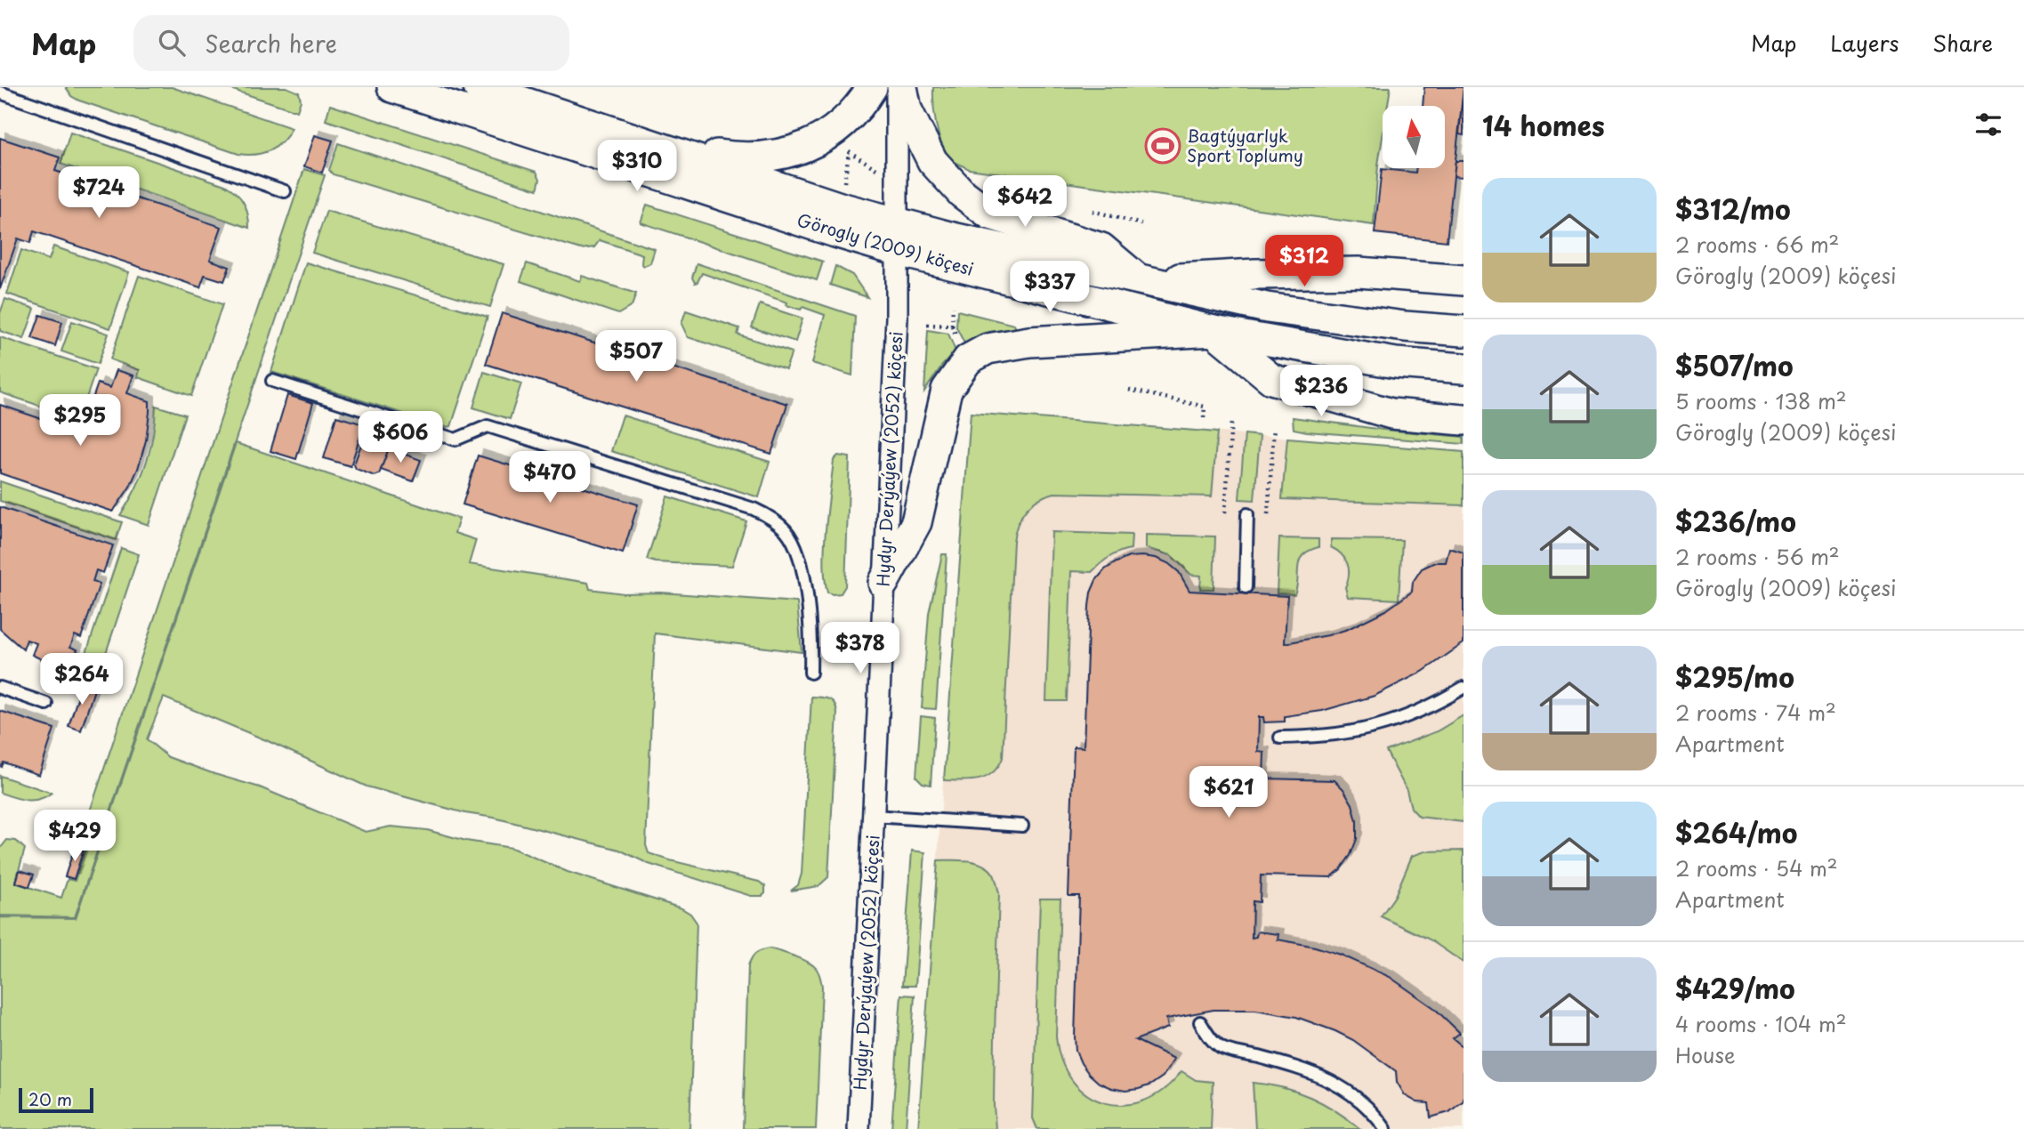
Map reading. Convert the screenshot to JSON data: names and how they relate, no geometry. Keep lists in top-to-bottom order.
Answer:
{
  "streets": {
    "main road": ["Görogly (2009) köçesi"],
    "street": ["Hydyr Derýaýew (2052) köçesi"]
  },
  "crossings": [
    ["Görogly (2009) köçesi", "Hydyr Derýaýew (2052) köçesi"]
  ],
  "places": {
    "sports": ["Bagtýyarlyk Sport Toplumy"]
  },
  "scale_bar": "20 m",
  "north": "top",
  "page": {
    "header": "Map",
    "search": "Search here",
    "nav": ["Map", "Layers", "Share"],
    "heading": "14 homes",
    "price": [
      "$310",
      "$724",
      "$642",
      "$312",
      "$337",
      "$507",
      "$236",
      "$295",
      "$606",
      "$470",
      "$378",
      "$264",
      "$621",
      "$429"
    ],
    "list": [
      {
        "name": "$312/mo",
        "note": "2 rooms · 66 m² · Görogly (2009) köçesi"
      },
      {
        "name": "$507/mo",
        "note": "5 rooms · 138 m² · Görogly (2009) köçesi"
      },
      {
        "name": "$236/mo",
        "note": "2 rooms · 56 m² · Görogly (2009) köçesi"
      },
      {
        "name": "$295/mo",
        "note": "2 rooms · 74 m² · Apartment"
      },
      {
        "name": "$264/mo",
        "note": "2 rooms · 54 m² · Apartment"
      },
      {
        "name": "$429/mo",
        "note": "4 rooms · 104 m² · House"
      }
    ],
    "scale": "20 m"
  }
}
